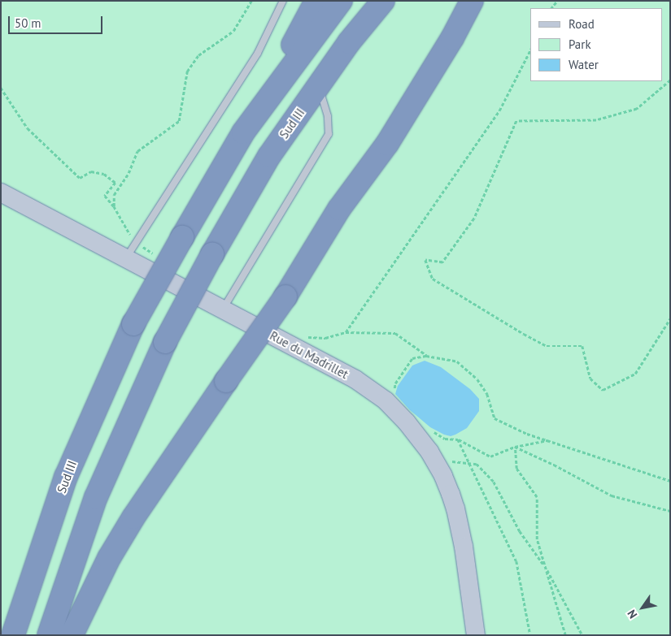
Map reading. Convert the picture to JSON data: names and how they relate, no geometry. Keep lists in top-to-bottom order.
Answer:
{
  "streets": {
    "highway": ["Sud III"],
    "street": ["Rue du Madrillet"]
  },
  "legend": ["Road", "Park", "Water"],
  "scale_bar": "50 m",
  "north": "bottom left"
}
